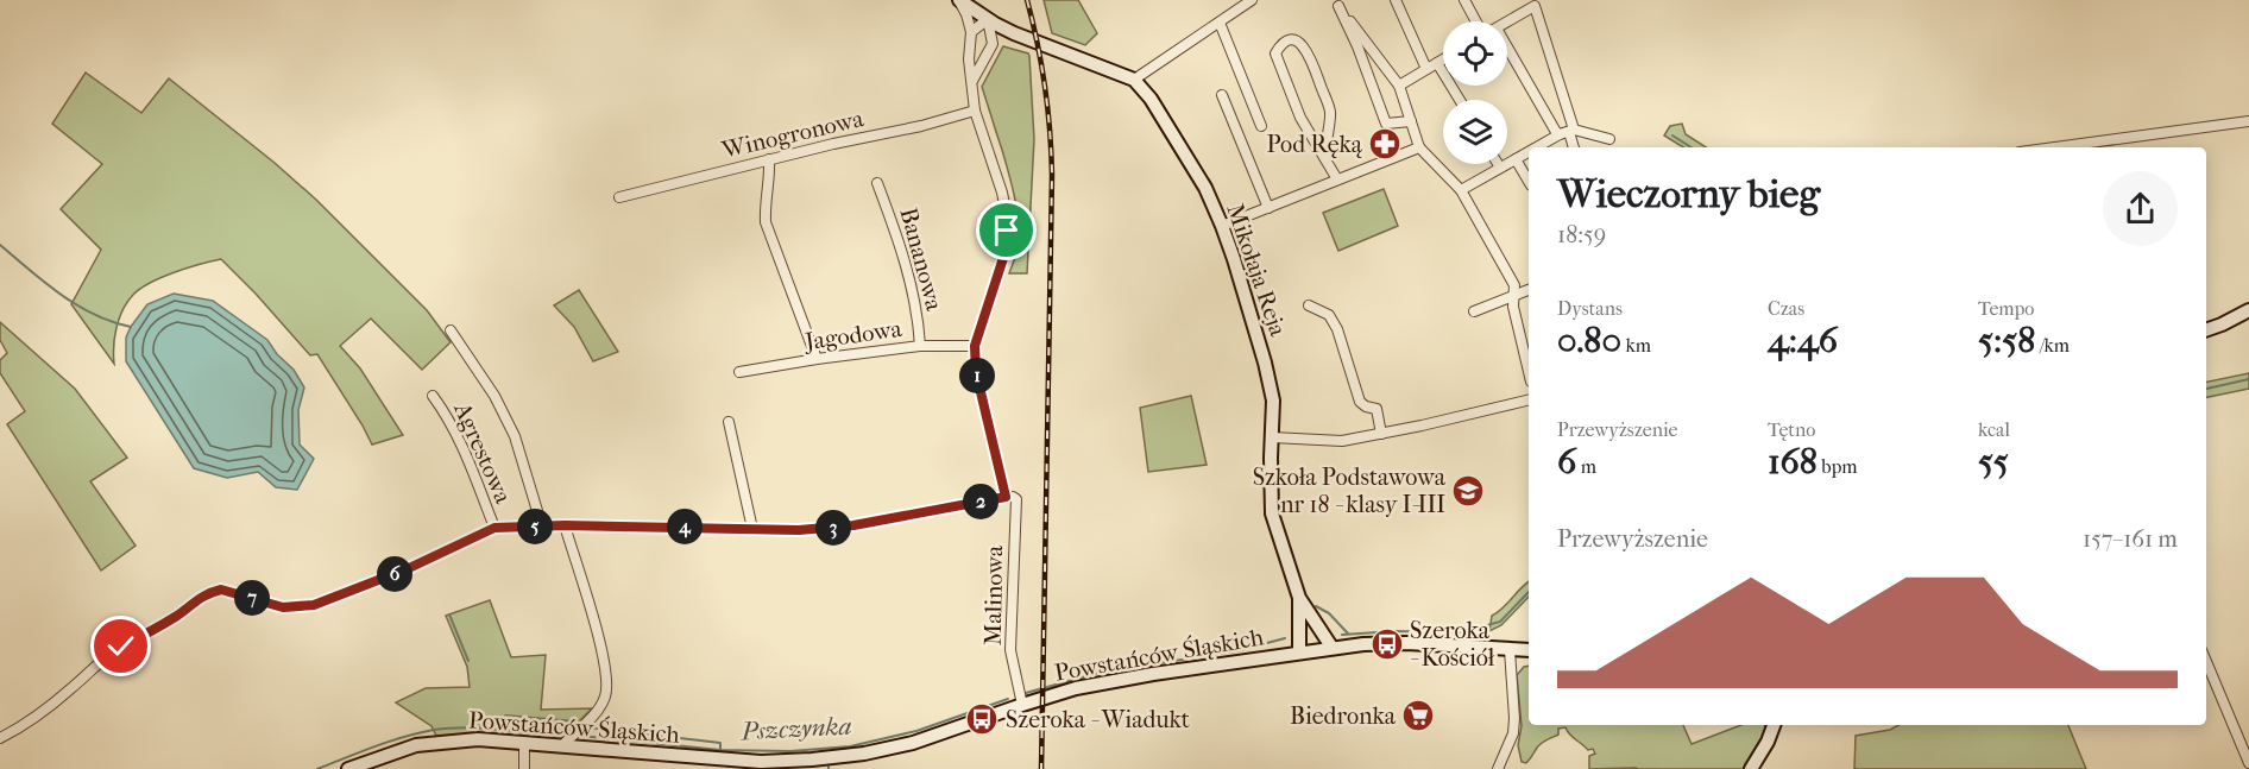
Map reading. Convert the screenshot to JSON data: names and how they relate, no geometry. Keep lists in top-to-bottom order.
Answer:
{
  "streets": {
    "street": [
      "Winogronowa",
      "Bananowa",
      "Mikołaja Reja",
      "Jagodowa",
      "Agrestowa",
      "Malinowa",
      "Powstańców Śląskich"
    ]
  },
  "crossings": [
    ["Winogronowa", "Malinowa"],
    ["Bananowa", "Jagodowa"],
    ["Mikołaja Reja", "Powstańców Śląskich"],
    ["Jagodowa", "Malinowa"],
    ["Malinowa", "Powstańców Śląskich"]
  ],
  "water": ["Pszczynka"],
  "places": {
    "pharmacy": ["Pod Ręką"],
    "school or university": ["Szkoła Podstawowa nr 18 - klasy I-III"],
    "bus stop": ["Szeroka - Kościół", "Szeroka - Wiadukt"],
    "supermarket": ["Biedronka"]
  },
  "page": {
    "heading": ["Wieczorny bieg", "18:59"],
    "stats": [
      ["Dystans", "0.80 km"],
      ["Czas", "4:46"],
      ["Tempo", "5:58 /km"],
      ["Przewyższenie", "6 m"],
      ["Tętno", "168 bpm"],
      ["kcal", "55"]
    ],
    "pins": [
      "1",
      "2",
      "4",
      "5",
      "3",
      "6",
      "7"
    ],
    "chart": ["Przewyższenie", "157–161 m"]
  }
}
